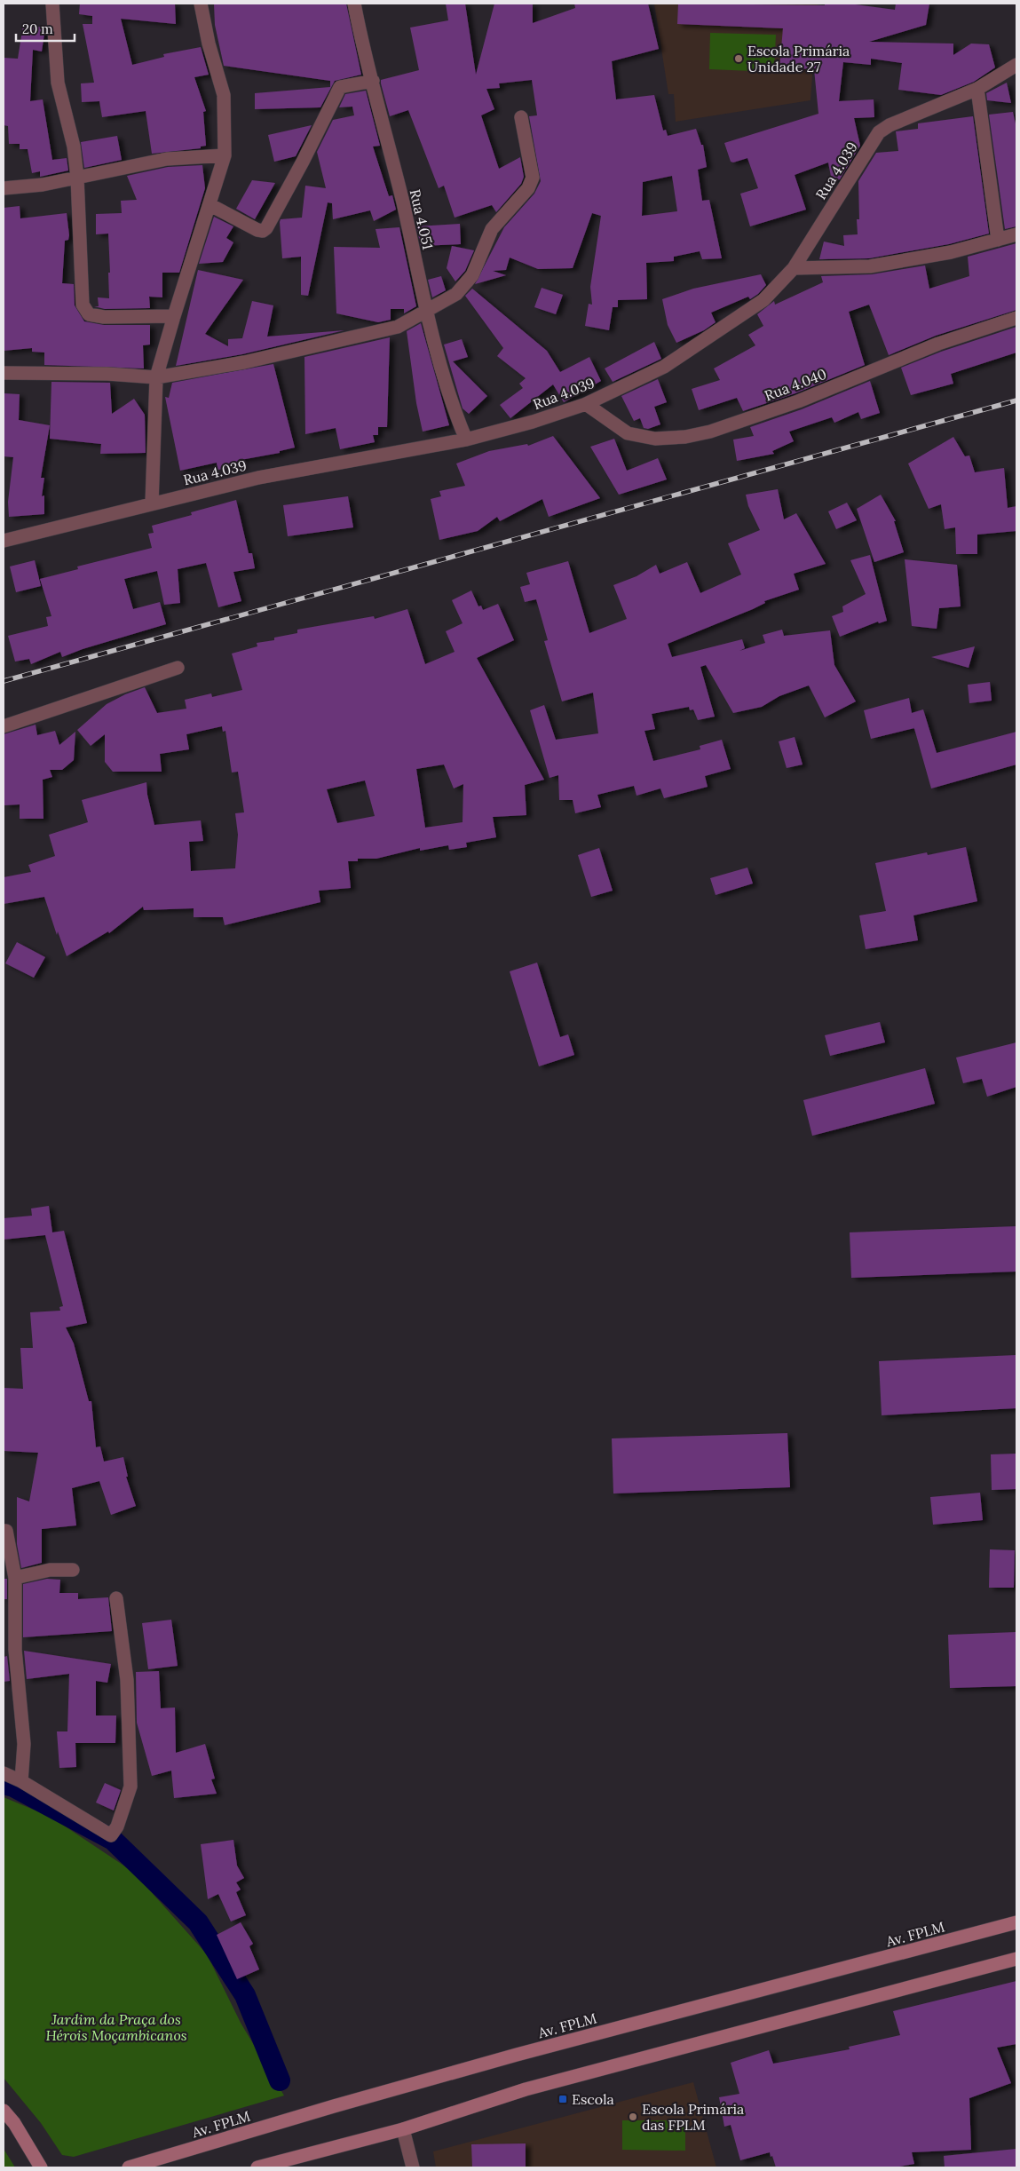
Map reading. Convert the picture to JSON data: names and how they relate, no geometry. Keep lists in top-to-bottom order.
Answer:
{
  "streets": {
    "main road": ["Av. FPLM"],
    "street": ["Rua 4.039", "Rua 4.051", "Rua 4.040"]
  },
  "crossings": [
    ["Rua 4.039", "Rua 4.051"],
    ["Rua 4.039", "Rua 4.040"]
  ],
  "parks": ["Jardim da Praça dos Hérois Moçambicanos"],
  "places": {
    "other": ["Escola Primária Unidade 27", "Escola Primária das FPLM"],
    "transit": ["Escola"]
  },
  "scale_bar": "20 m"
}
